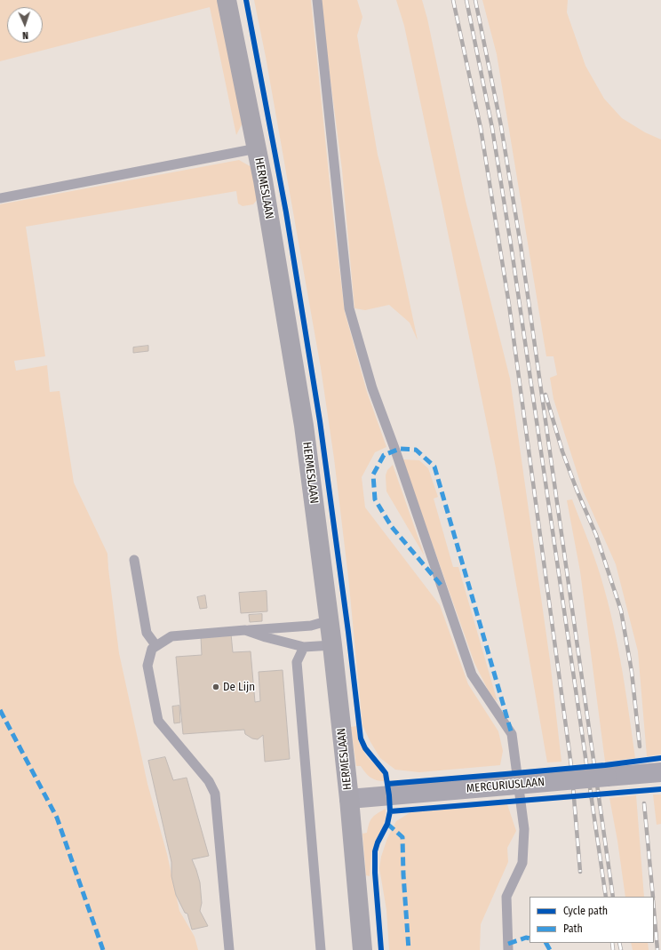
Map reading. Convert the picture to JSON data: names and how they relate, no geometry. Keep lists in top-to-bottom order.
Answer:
{
  "streets": {
    "street": ["HERMESLAAN", "MERCURIUSLAAN"]
  },
  "crossings": [
    ["HERMESLAAN", "MERCURIUSLAAN"]
  ],
  "places": ["De Lijn"],
  "legend": ["Cycle path", "Path"],
  "north": "bottom"
}
